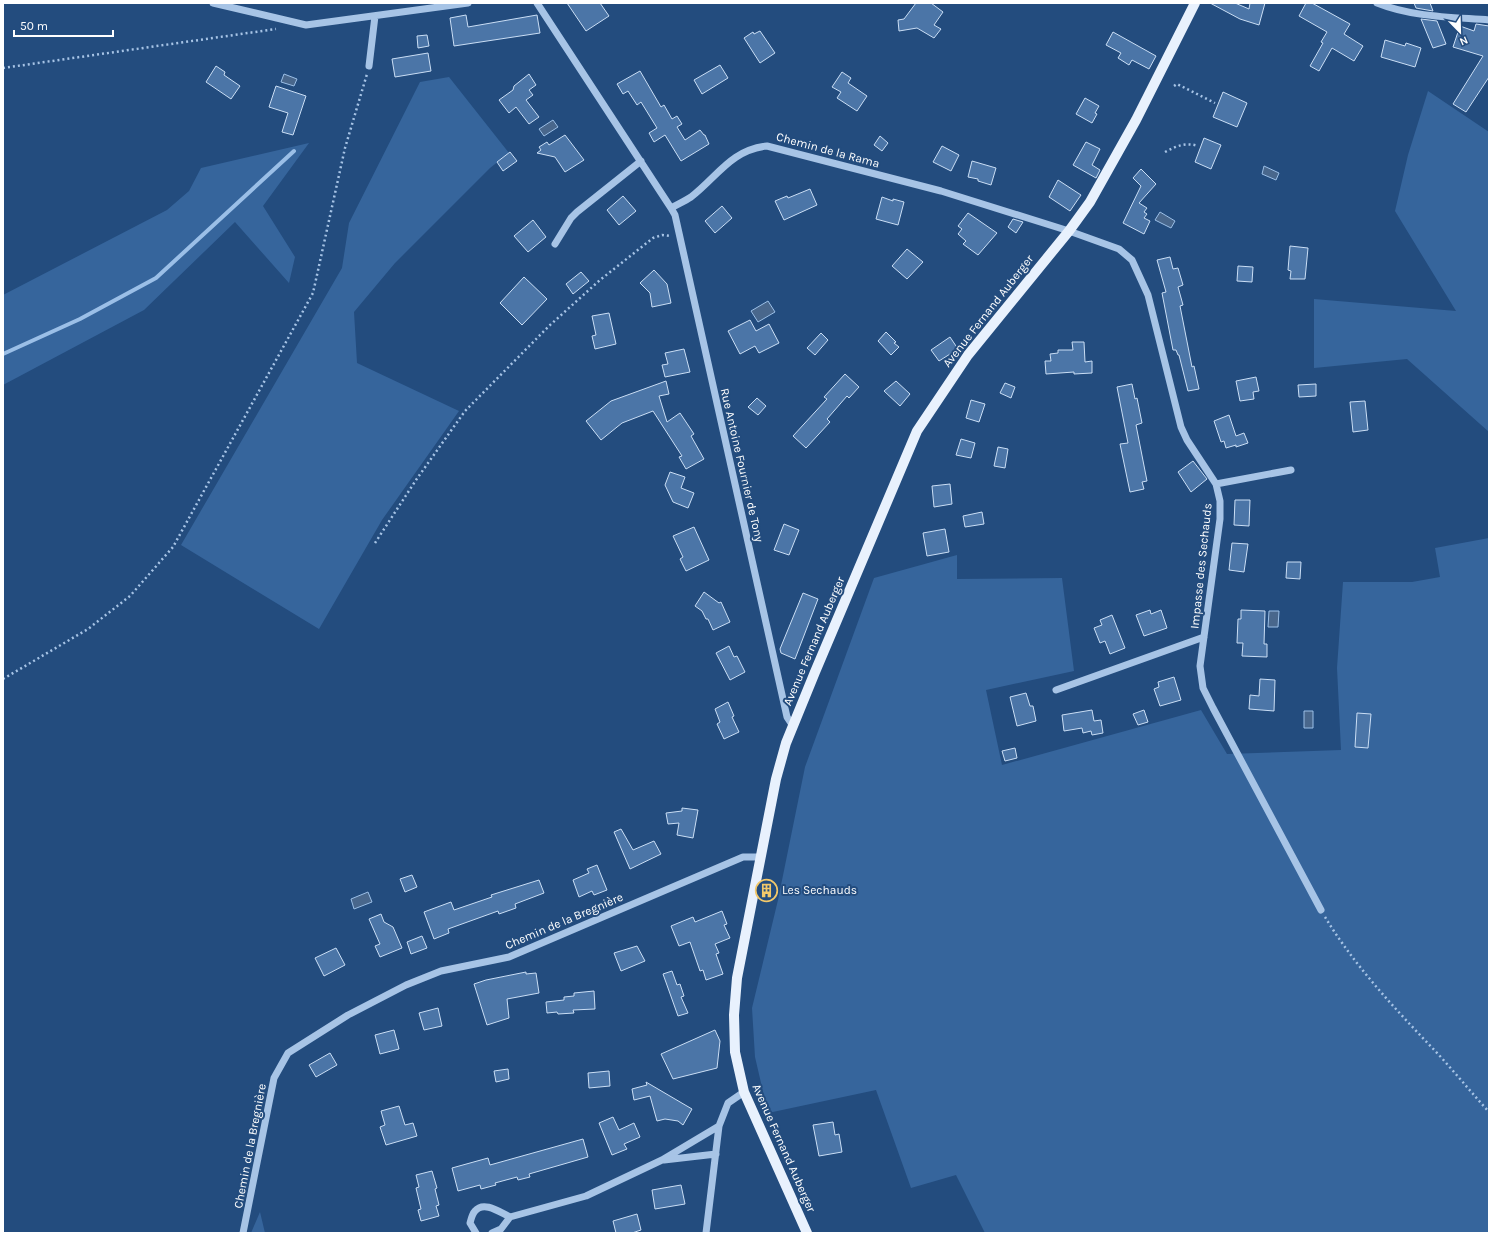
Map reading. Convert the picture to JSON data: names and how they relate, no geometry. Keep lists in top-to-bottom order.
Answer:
{
  "streets": {
    "main road": ["Avenue Fernand Auberger"],
    "street": [
      "Chemin de la Rama",
      "Rue Antoine Fournier de Tony",
      "Impasse des Sechauds",
      "Chemin de la Bregnière"
    ]
  },
  "crossings": [
    ["Chemin de la Rama", "Avenue Fernand Auberger"],
    ["Chemin de la Rama", "Rue Antoine Fournier de Tony"],
    ["Chemin de la Rama", "Impasse des Sechauds"],
    ["Avenue Fernand Auberger", "Rue Antoine Fournier de Tony"],
    ["Avenue Fernand Auberger", "Impasse des Sechauds"],
    ["Avenue Fernand Auberger", "Chemin de la Bregnière"]
  ],
  "places": {
    "building": ["Les Sechauds"]
  },
  "scale_bar": "50 m",
  "north": "bottom right"
}
